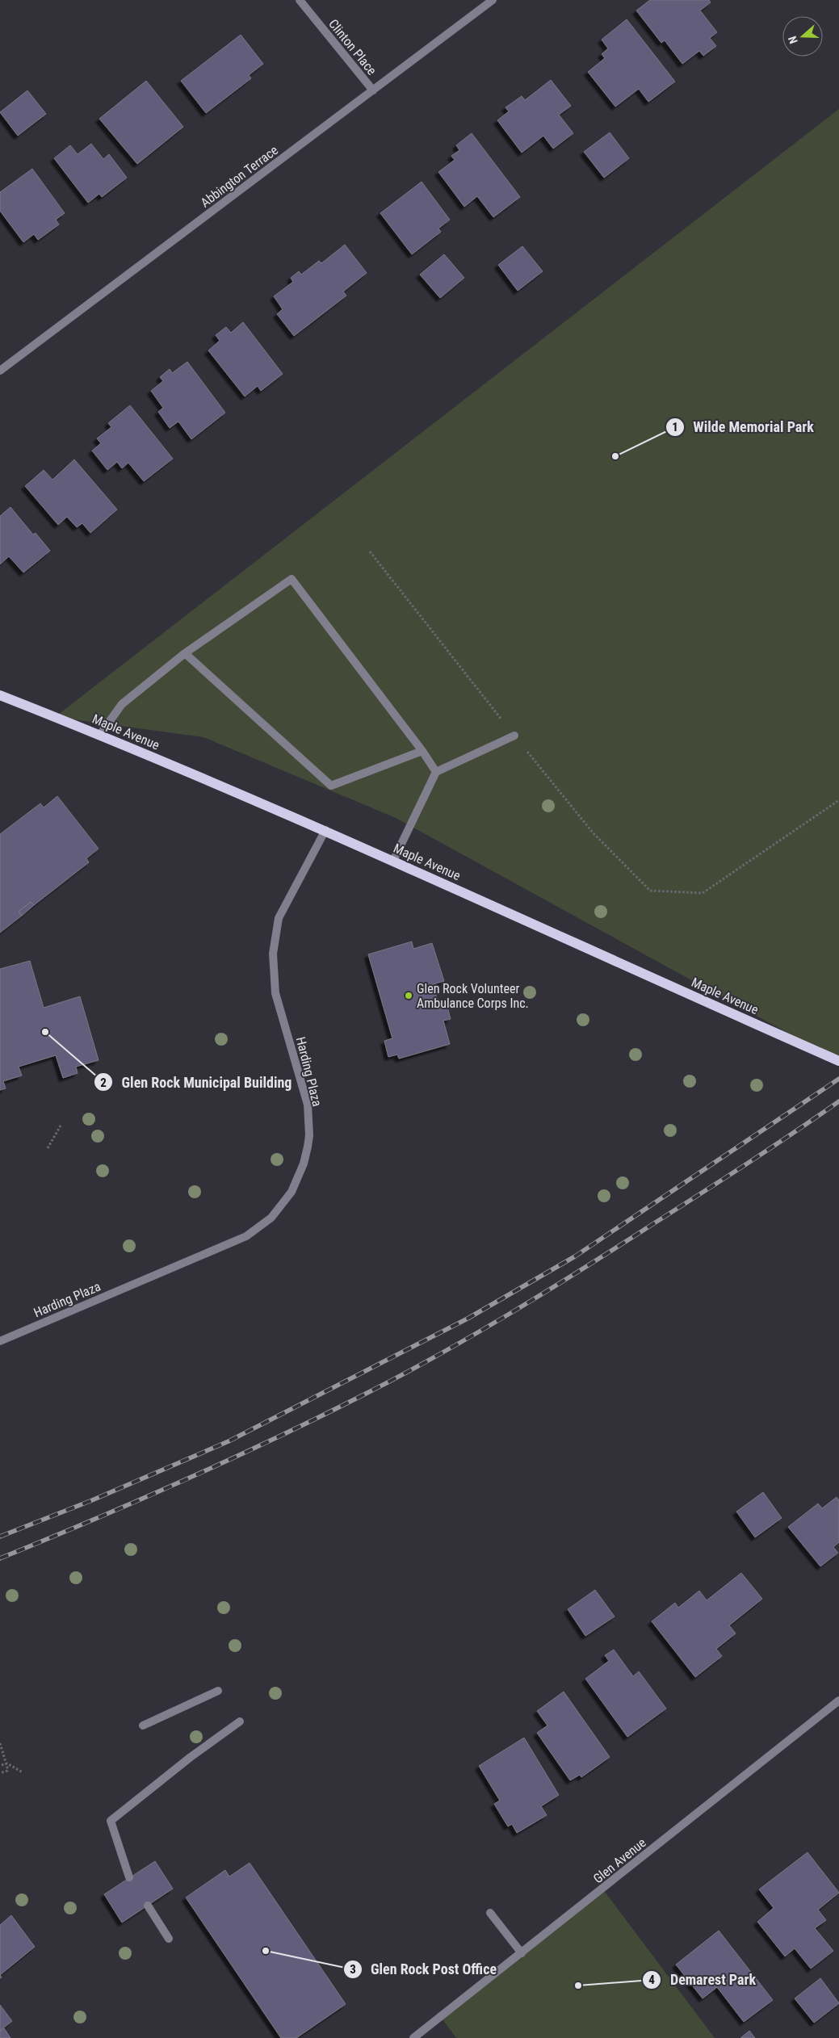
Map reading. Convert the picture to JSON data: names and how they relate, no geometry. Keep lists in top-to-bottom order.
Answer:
{
  "streets": {
    "main road": ["Maple Avenue"],
    "street": [
      "Clinton Place",
      "Abbington Terrace",
      "Harding Plaza",
      "Glen Avenue"
    ]
  },
  "crossings": [
    ["Clinton Place", "Abbington Terrace"],
    ["Maple Avenue", "Harding Plaza"]
  ],
  "places": [
    "Wilde Memorial Park",
    "Glen Rock Volunteer Ambulance Corps Inc.",
    "Glen Rock Municipal Building",
    "Glen Rock Post Office",
    "Demarest Park"
  ],
  "north": "left"
}
